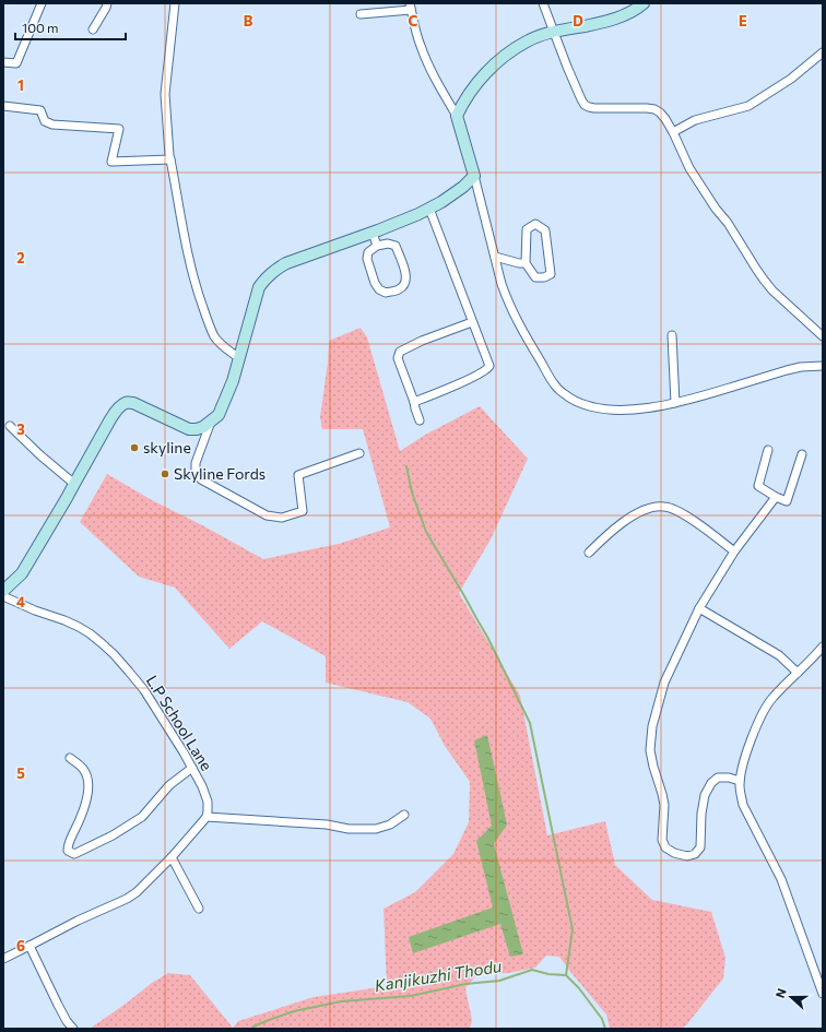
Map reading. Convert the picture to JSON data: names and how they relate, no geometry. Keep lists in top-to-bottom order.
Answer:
{
  "streets": {
    "street": ["L.P School Lane"]
  },
  "water": ["Kanjikuzhi Thodu"],
  "places": ["skyline", "Skyline Fords"],
  "scale_bar": "100 m",
  "north": "left",
  "grid": {
    "columns": [
      "B",
      "C",
      "D",
      "E"
    ],
    "rows": [
      "1",
      "2",
      "3",
      "4",
      "5",
      "6"
    ]
  }
}
